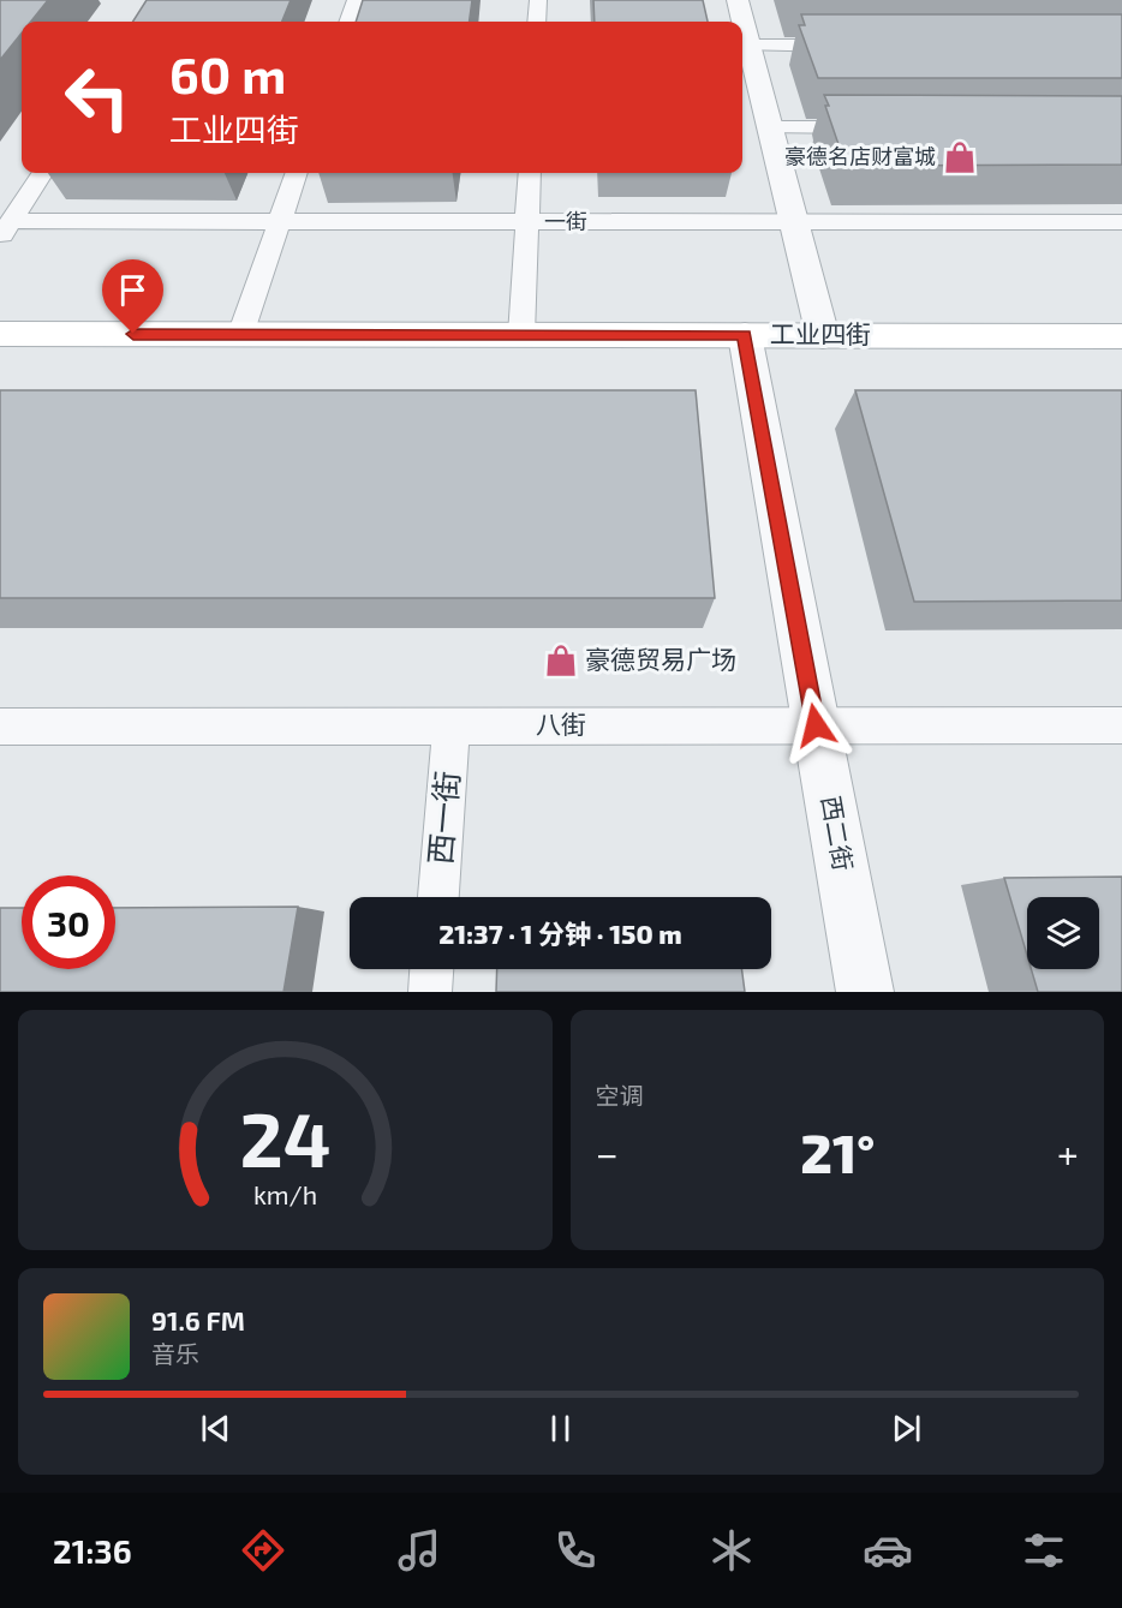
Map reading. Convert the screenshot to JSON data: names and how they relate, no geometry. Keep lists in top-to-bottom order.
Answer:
{
  "streets": {
    "street": ["工业四街", "西二街"],
    "lane": ["一街", "八街", "西一街"]
  },
  "crossings": [
    ["工业四街", "西二街"],
    ["八街", "西一街"],
    ["八街", "西二街"]
  ],
  "places": {
    "shop": ["豪德名店财富城", "豪德贸易广场"]
  },
  "page": {
    "turn": ["60 m", "工业四街"],
    "limit": "30",
    "trip": "21:37 · 1 分钟 · 150 m",
    "tile": "空调",
    "heat": ["−", "21°", "+"],
    "song": ["91.6 FM", "音乐"],
    "tabs": "21:36",
    "gauge": ["24", "km/h"]
  }
}
